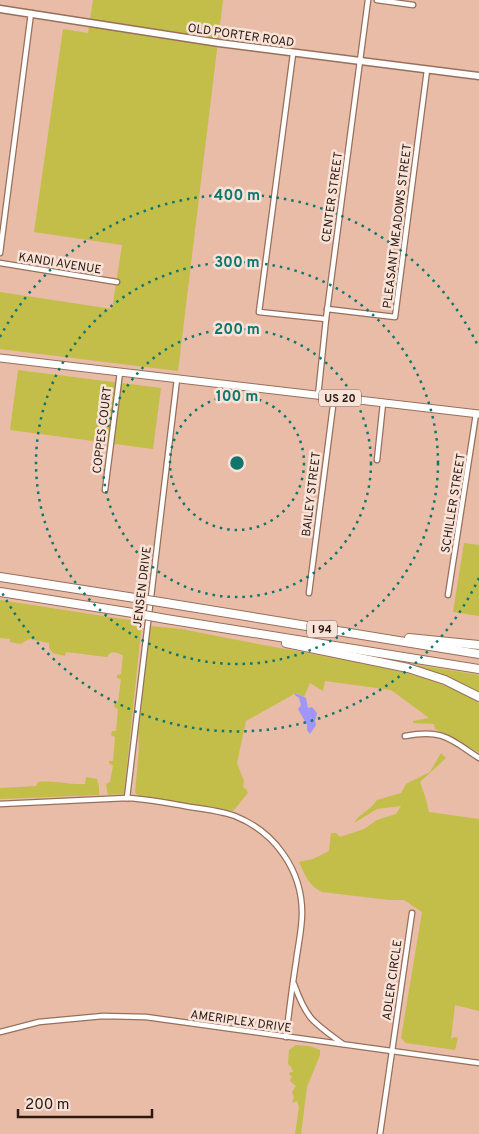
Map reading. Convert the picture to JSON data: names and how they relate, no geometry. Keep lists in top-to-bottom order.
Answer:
{
  "streets": {
    "highway": ["I 94"],
    "main road": ["US 20"],
    "street": [
      "OLD PORTER ROAD",
      "CENTER STREET",
      "PLEASANT MEADOWS STREET",
      "KANDI AVENUE",
      "COPPES COURT",
      "BAILEY STREET",
      "SCHILLER STREET",
      "JENSEN DRIVE",
      "ADLER CIRCLE",
      "AMERIPLEX DRIVE"
    ]
  },
  "crossings": [
    ["OLD PORTER ROAD", "CENTER STREET"],
    ["OLD PORTER ROAD", "PLEASANT MEADOWS STREET"],
    ["CENTER STREET", "PLEASANT MEADOWS STREET"],
    ["CENTER STREET", "US 20"],
    ["US 20", "COPPES COURT"],
    ["US 20", "BAILEY STREET"],
    ["US 20", "SCHILLER STREET"],
    ["US 20", "JENSEN DRIVE"],
    ["ADLER CIRCLE", "AMERIPLEX DRIVE"]
  ],
  "scale_bar": "200 m",
  "rings": [
    "400 m",
    "300 m",
    "200 m",
    "100 m"
  ]
}
